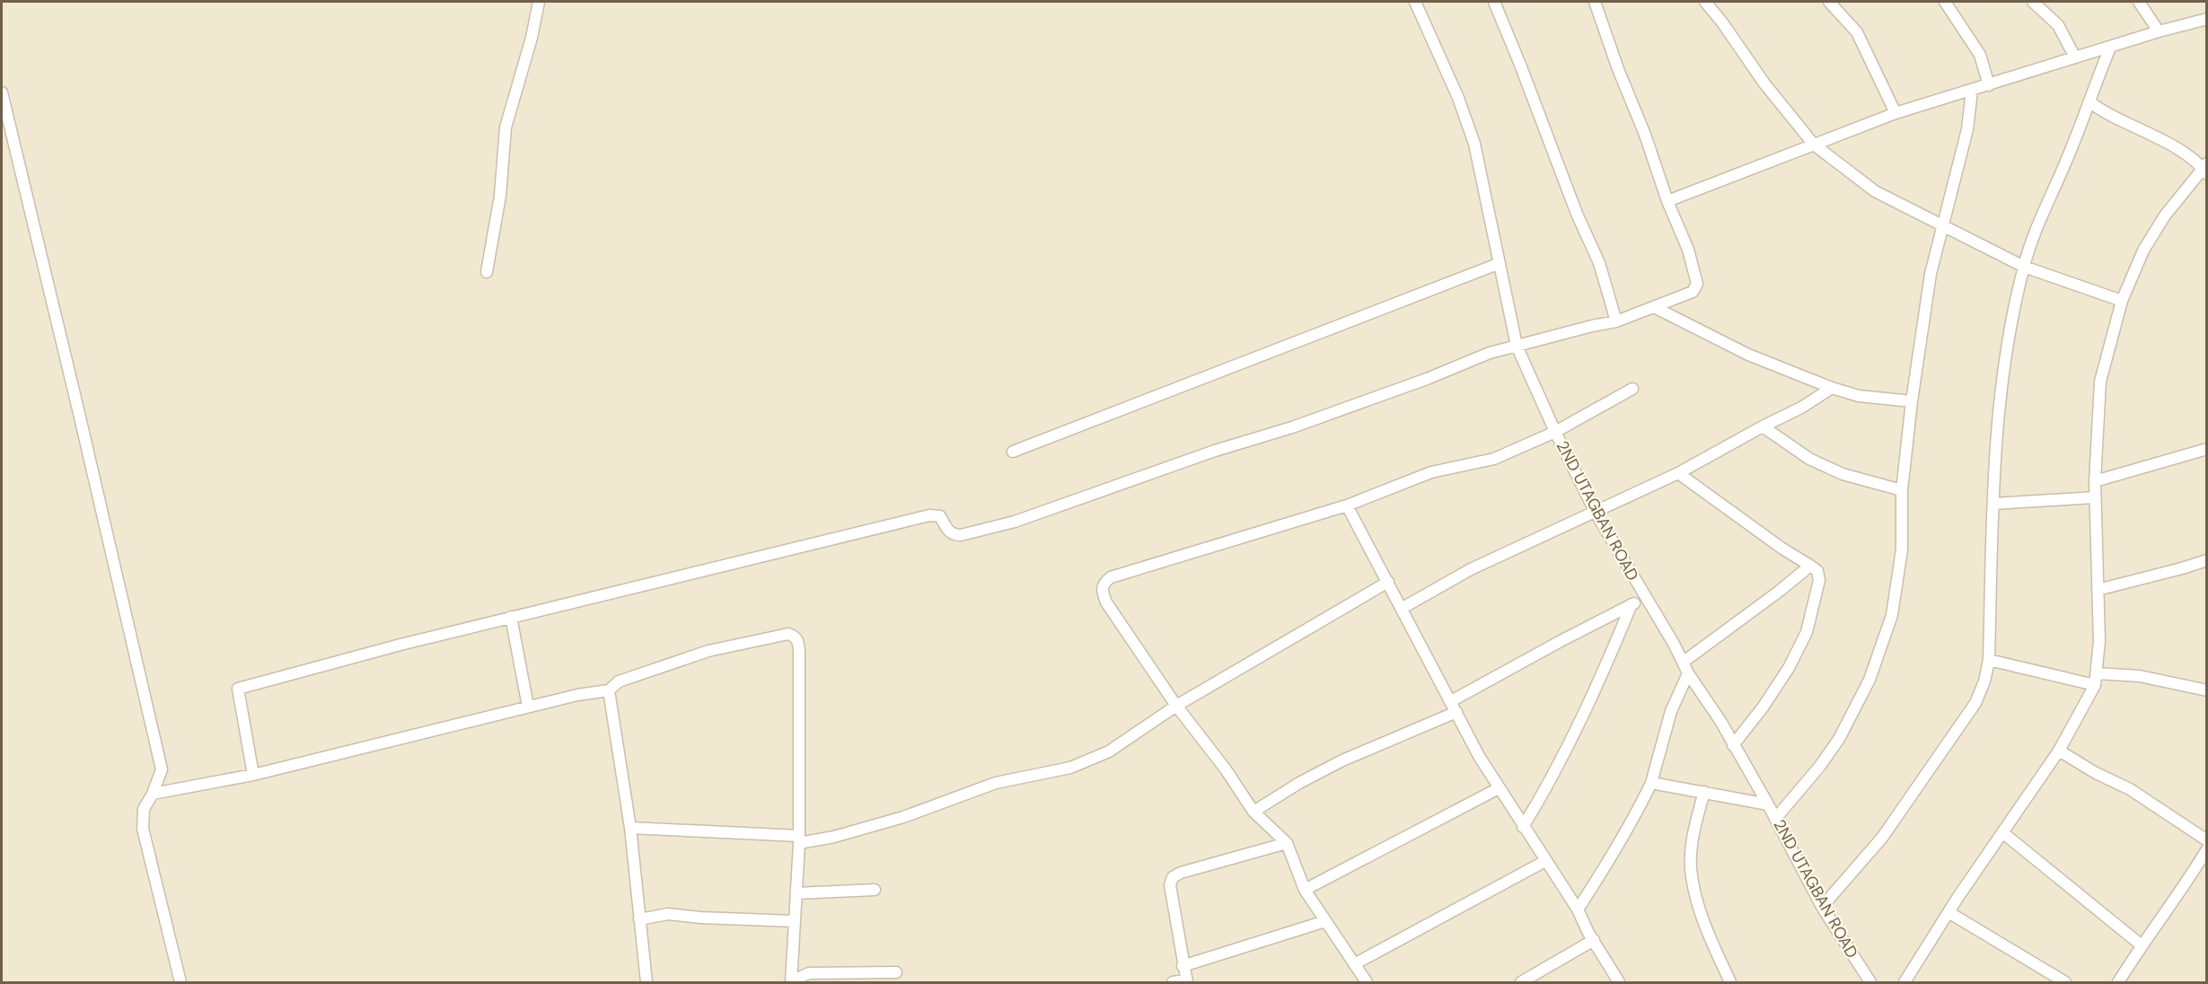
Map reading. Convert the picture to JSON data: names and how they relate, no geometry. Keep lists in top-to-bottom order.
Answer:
{
  "streets": {
    "street": ["2ND UTAGBAN ROAD"]
  }
}
